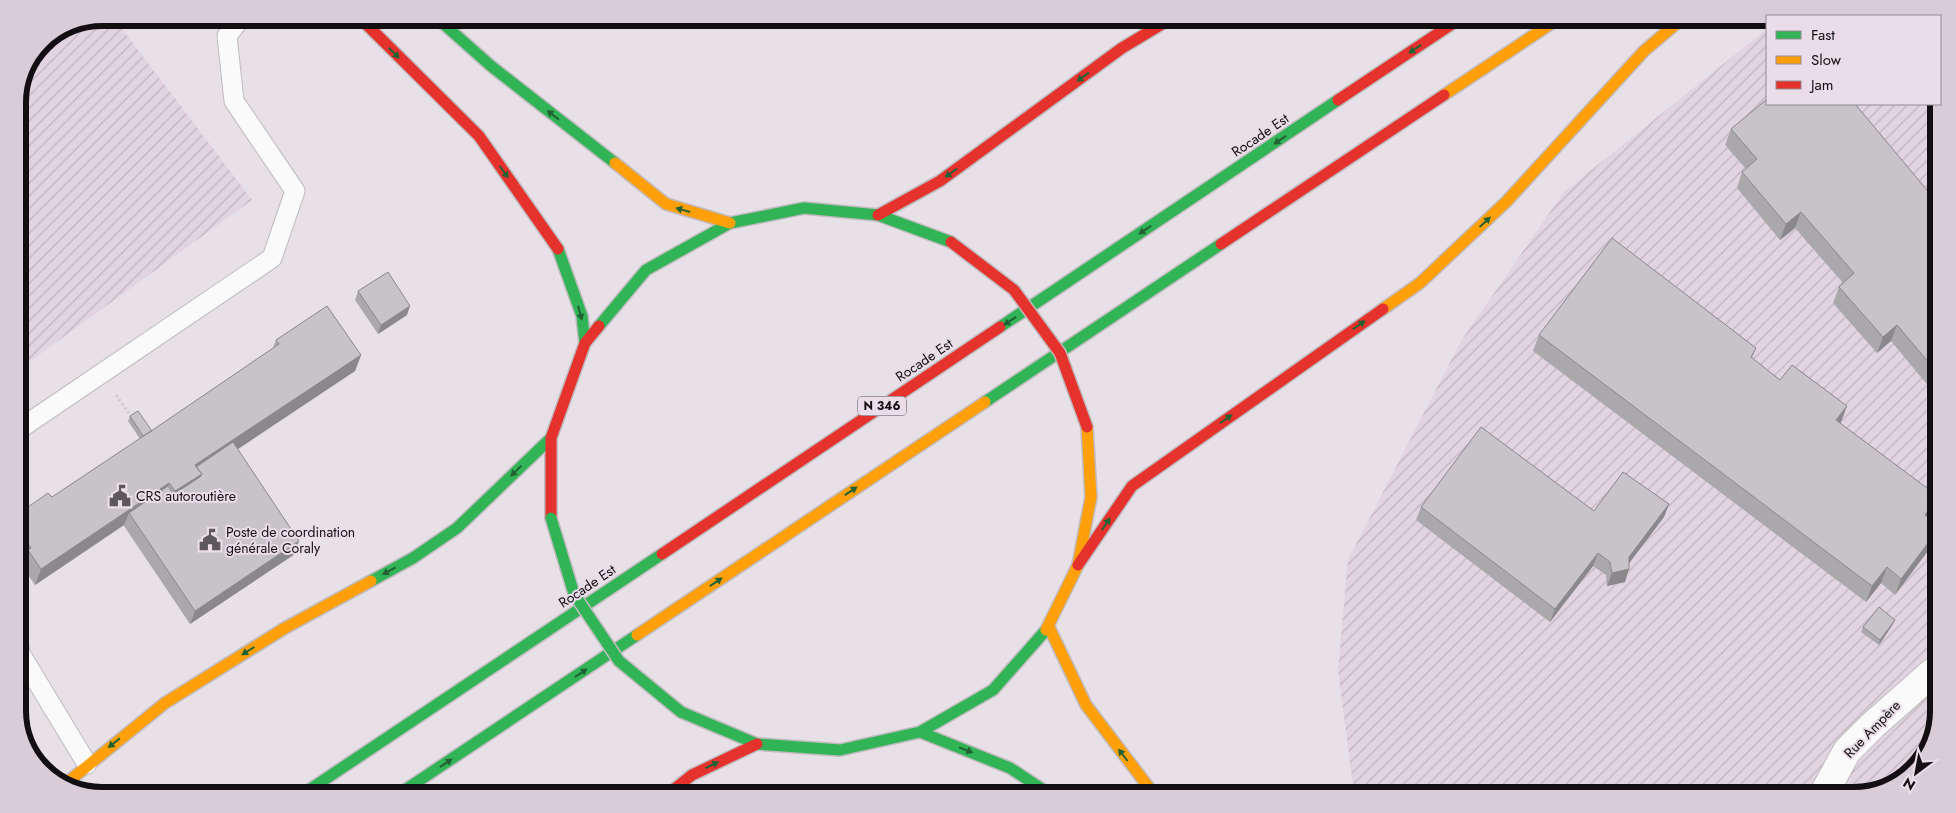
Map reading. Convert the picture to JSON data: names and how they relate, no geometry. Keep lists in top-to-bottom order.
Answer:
{
  "streets": {
    "main road": ["Rocade Est", "N 346"],
    "street": ["Rue Ampère"]
  },
  "places": {
    "public building": ["CRS autoroutière", "Poste de coordination générale Coraly"]
  },
  "legend": ["Fast", "Slow", "Jam"],
  "north": "bottom left"
}
